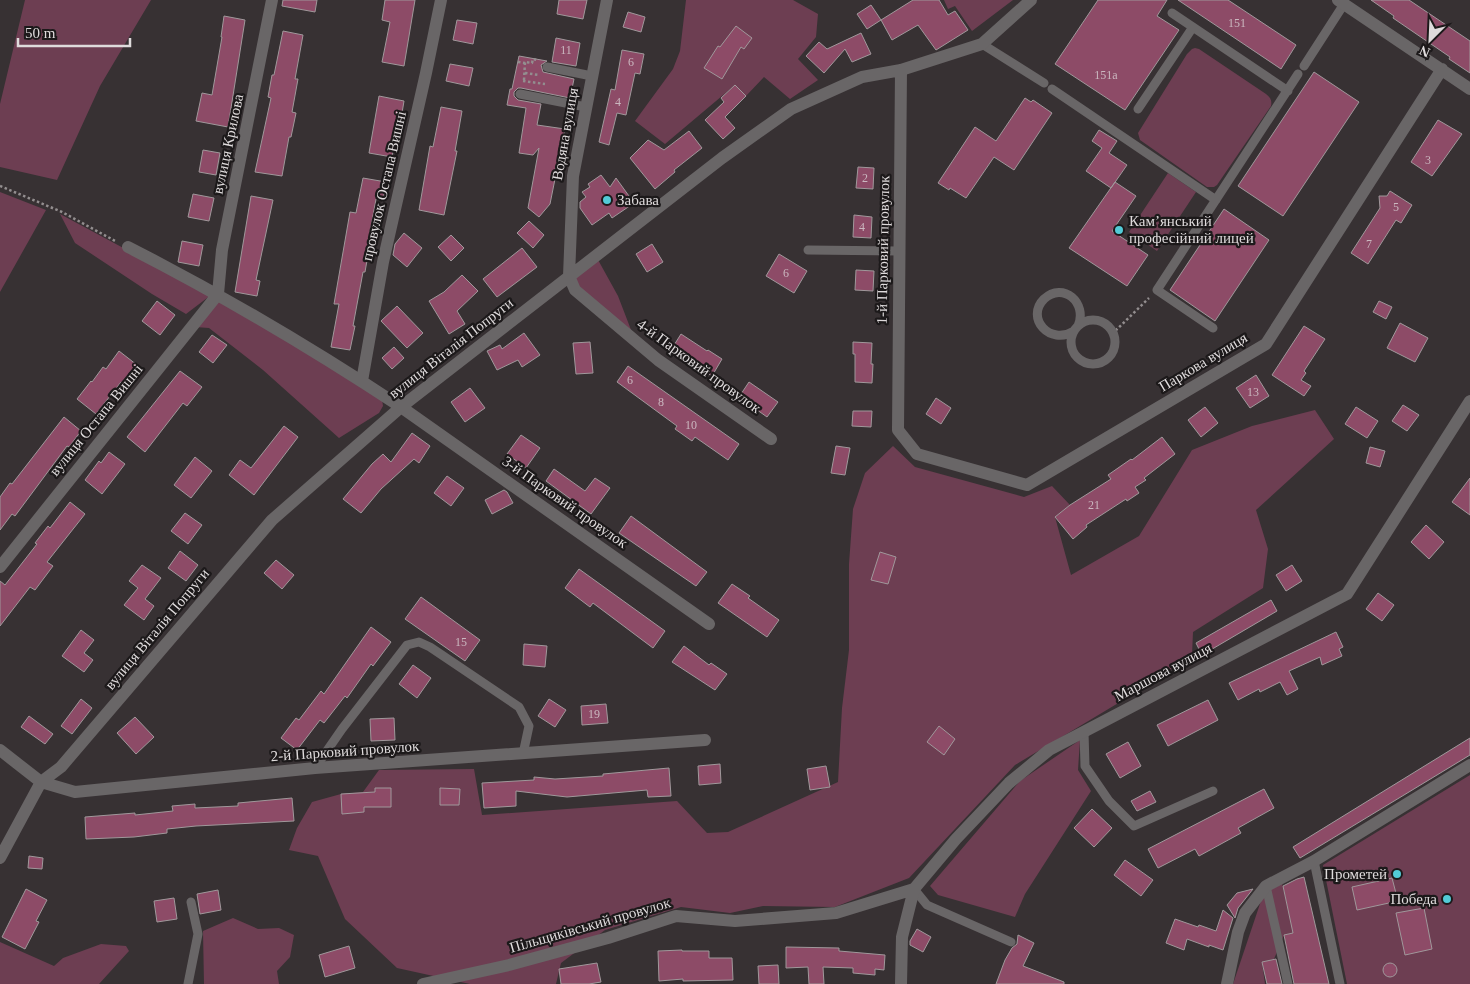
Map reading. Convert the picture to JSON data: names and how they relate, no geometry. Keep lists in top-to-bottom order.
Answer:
{
  "streets": {
    "street": [
      "Водяна вулиця",
      "вулиця Крилова",
      "провулок Остапа Вишні",
      "1-й Парковий провулок",
      "вулиця Віталія Попруги",
      "Паркова вулиця",
      "4-й Парковий провулок",
      "вулиця Остапа Вишні",
      "3-й Парковий провулок",
      "Маршова вулиця",
      "2-й Парковий провулок",
      "Пільщиківський провулок"
    ]
  },
  "crossings": [
    ["Водяна вулиця", "вулиця Віталія Попруги"],
    ["Водяна вулиця", "4-й Парковий провулок"],
    ["вулиця Крилова", "вулиця Остапа Вишні"],
    ["вулиця Крилова", "3-й Парковий провулок"],
    ["провулок Остапа Вишні", "3-й Парковий провулок"],
    ["1-й Парковий провулок", "вулиця Віталія Попруги"],
    ["1-й Парковий провулок", "Паркова вулиця"],
    ["вулиця Віталія Попруги", "4-й Парковий провулок"],
    ["вулиця Віталія Попруги", "3-й Парковий провулок"],
    ["вулиця Віталія Попруги", "2-й Парковий провулок"],
    ["вулиця Остапа Вишні", "3-й Парковий провулок"],
    ["Маршова вулиця", "Пільщиківський провулок"]
  ],
  "places": [
    "Забава",
    "Кам’янський професійний лицей",
    "Прометей",
    "Победа"
  ],
  "house_numbers": [
    "151",
    "11",
    "6",
    "151а",
    "4",
    "3",
    "2",
    "5",
    "4",
    "7",
    "6",
    "6",
    "13",
    "8",
    "10",
    "21",
    "15",
    "19"
  ],
  "scale_bar": "50 m",
  "north": "bottom left"
}
